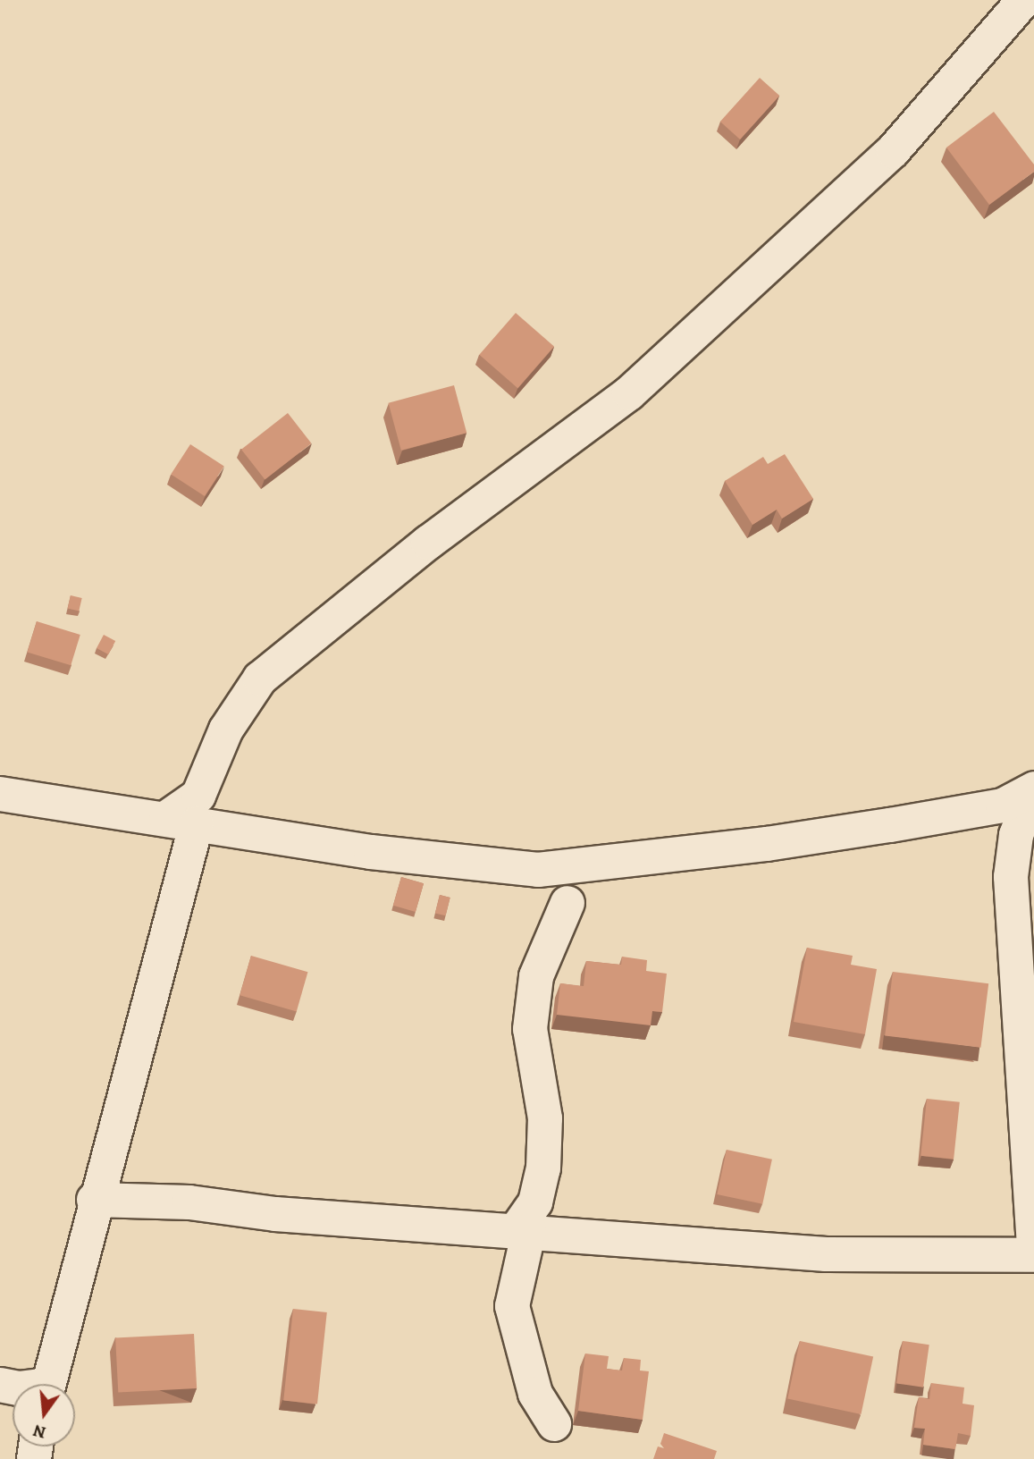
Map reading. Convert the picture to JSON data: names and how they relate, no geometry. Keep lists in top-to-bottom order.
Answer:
{
  "north": "bottom"
}
